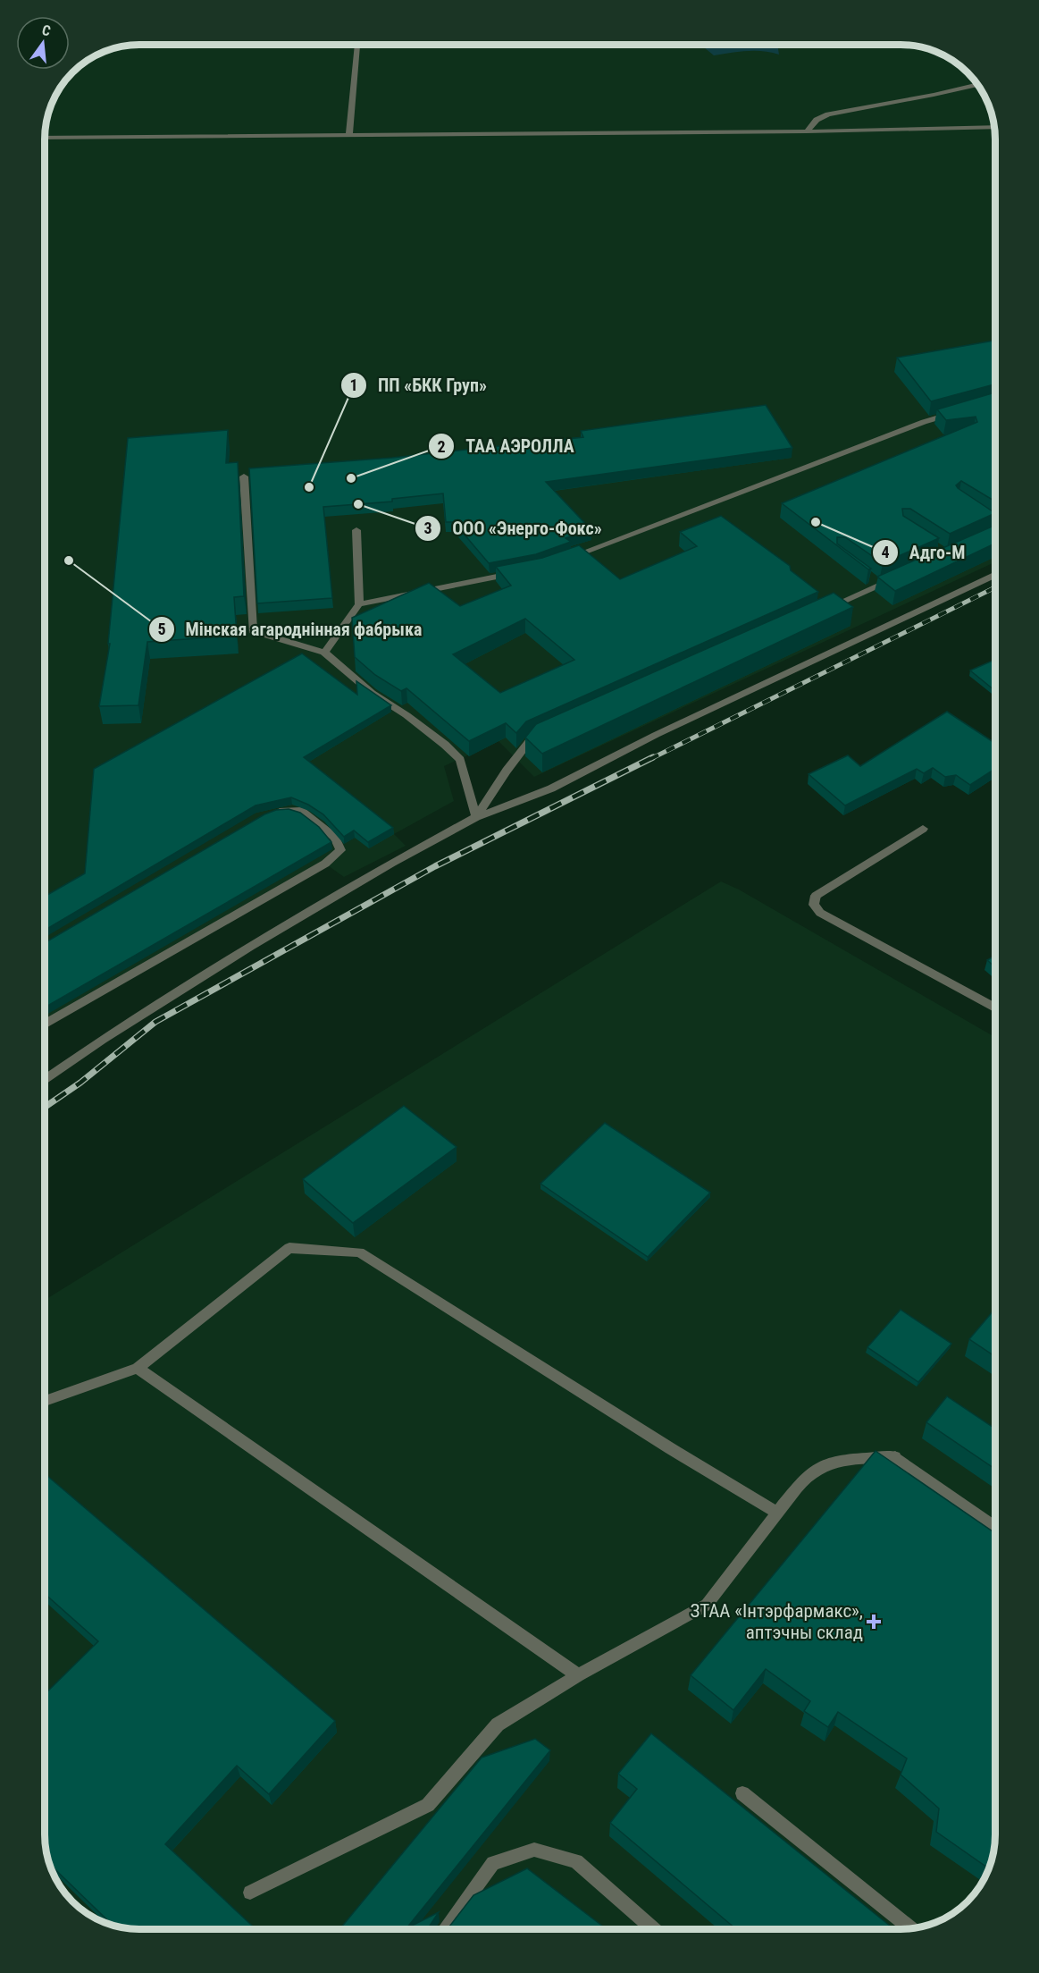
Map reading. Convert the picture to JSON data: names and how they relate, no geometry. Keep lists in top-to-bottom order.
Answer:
{
  "places": {
    "other": [
      "ТАА АЭРОЛЛА",
      "ПП «БКК Груп»",
      "ООО «Энерго-Фокс»",
      "Адго-М",
      "Мінская агароднінная фабрыка"
    ],
    "health": ["ЗТАА «Інтэрфармакс», аптэчны склад"]
  },
  "north": "top"
}
